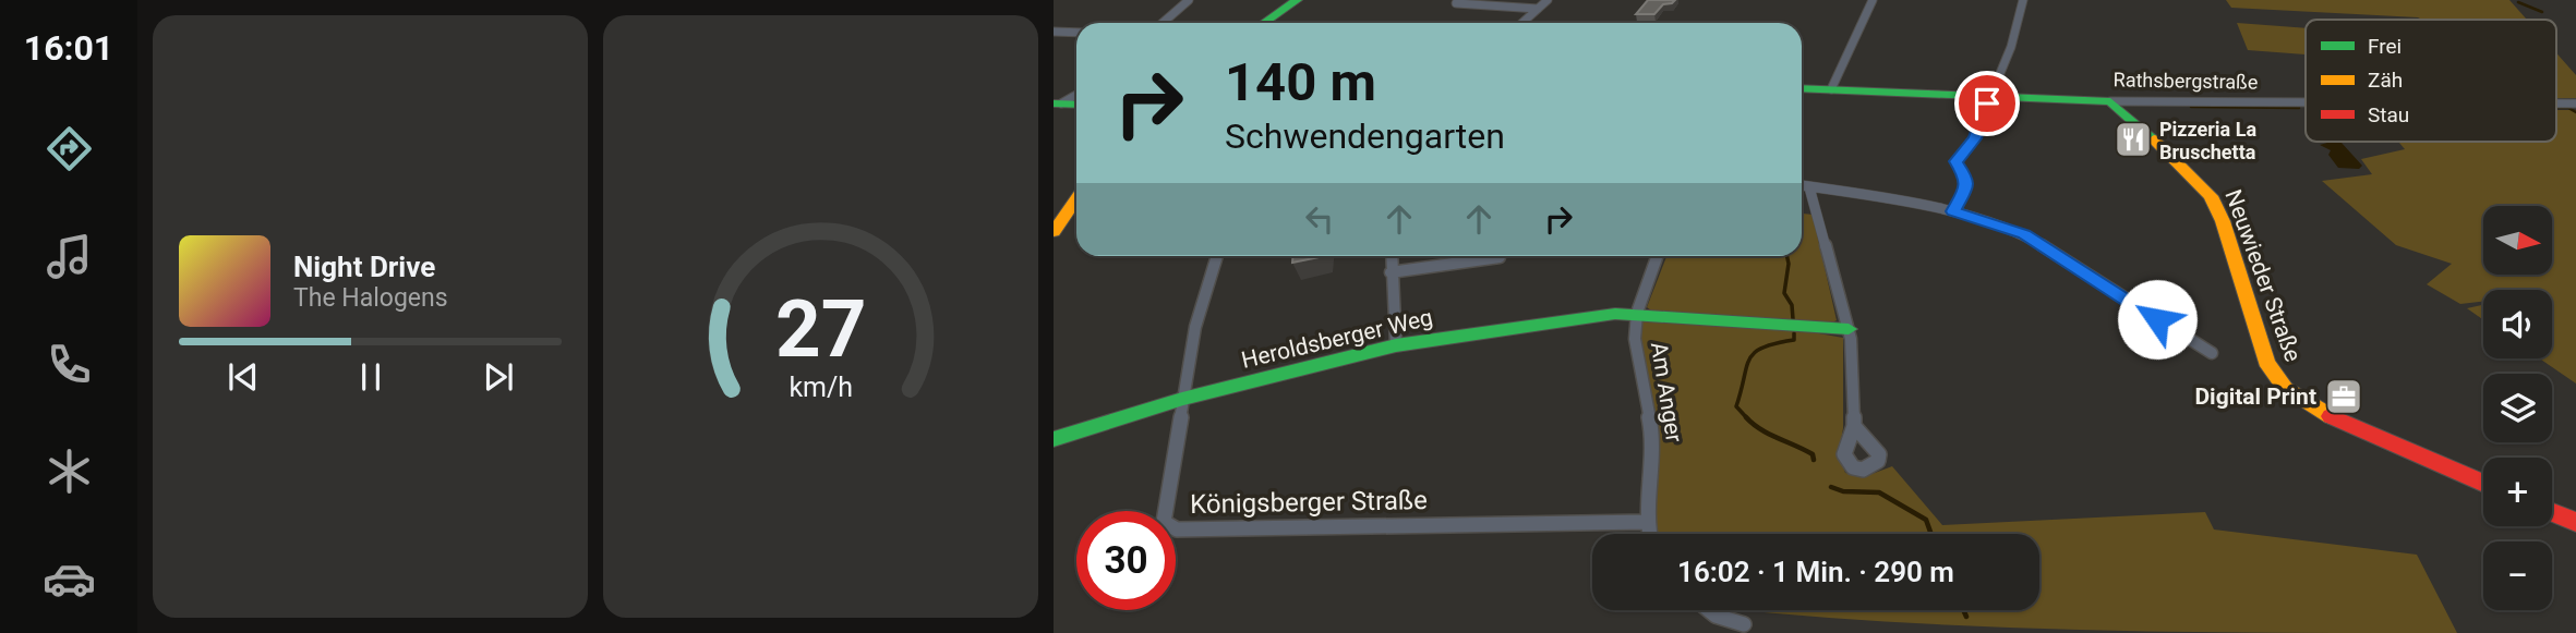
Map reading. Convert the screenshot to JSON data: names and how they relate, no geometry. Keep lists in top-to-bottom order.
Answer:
{
  "streets": {
    "street": [
      "Rathsbergstraße",
      "Neuwieder Straße",
      "Heroldsberger Weg",
      "Am Anger",
      "Königsberger Straße"
    ]
  },
  "crossings": [
    ["Rathsbergstraße", "Neuwieder Straße"],
    ["Heroldsberger Weg", "Am Anger"],
    ["Heroldsberger Weg", "Königsberger Straße"],
    ["Am Anger", "Königsberger Straße"]
  ],
  "places": {
    "restaurant": ["Pizzeria La Bruschetta"],
    "office": ["Digital Print"]
  },
  "legend": ["Frei", "Zäh", "Stau"],
  "north": "right",
  "page": {
    "tabs": "16:01",
    "turn": ["140 m", "Schwendengarten"],
    "map_buttons": ["+", "−"],
    "song": ["Night Drive", "The Halogens"],
    "limit": "30",
    "trip": "16:02 · 1 Min. · 290 m",
    "gauge": ["27", "km/h"]
  }
}
